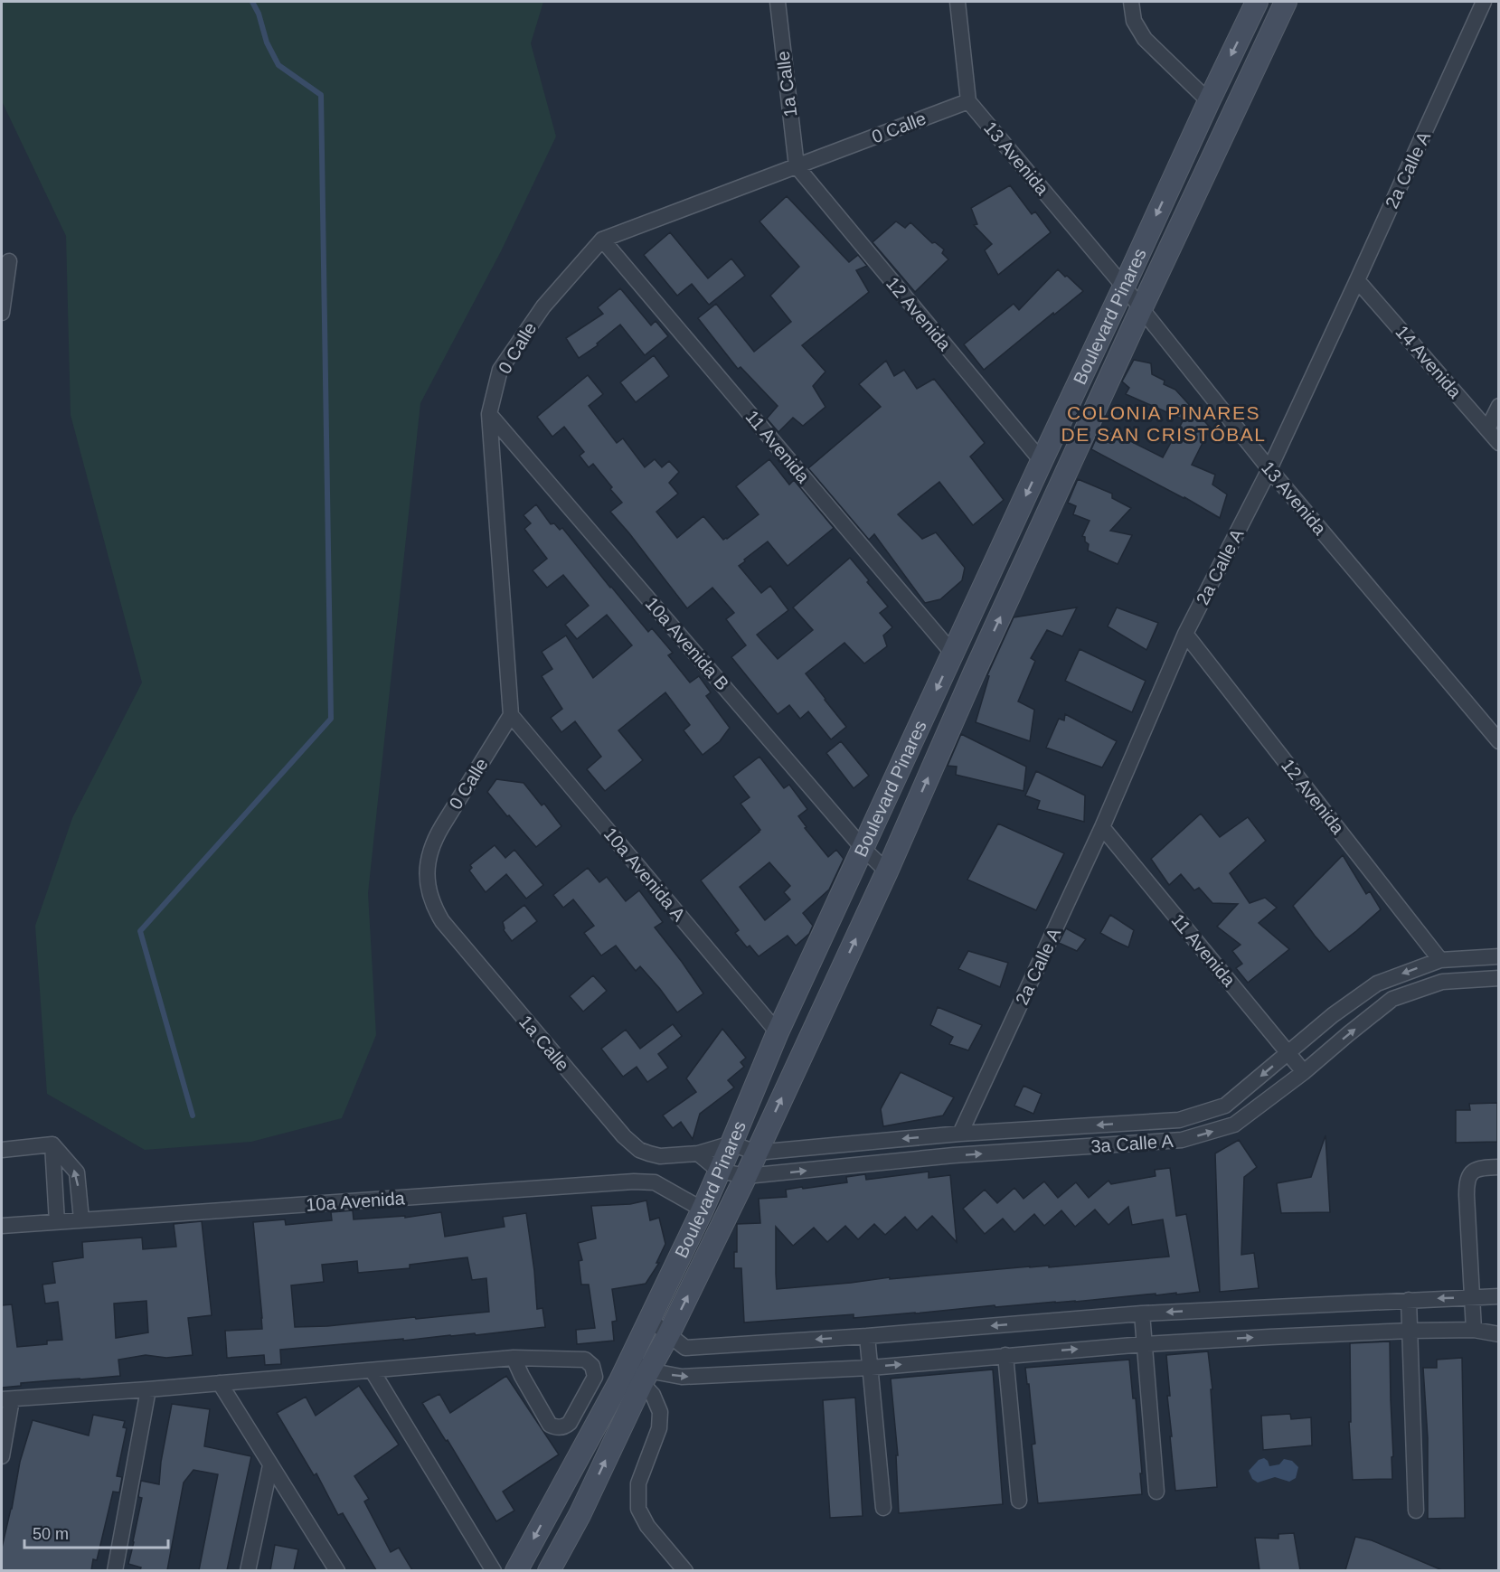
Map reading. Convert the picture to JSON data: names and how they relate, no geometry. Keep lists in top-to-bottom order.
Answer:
{
  "streets": {
    "street": [
      "1a Calle",
      "0 Calle",
      "13 Avenida",
      "2a Calle A",
      "12 Avenida",
      "Boulevard Pinares",
      "14 Avenida",
      "11 Avenida",
      "10a Avenida B",
      "10a Avenida A",
      "3a Calle A",
      "10a Avenida"
    ]
  },
  "crossings": [
    ["1a Calle", "0 Calle"],
    ["1a Calle", "12 Avenida"],
    ["1a Calle", "Boulevard Pinares"],
    ["1a Calle", "3a Calle A"],
    ["0 Calle", "13 Avenida"],
    ["0 Calle", "12 Avenida"],
    ["0 Calle", "11 Avenida"],
    ["0 Calle", "10a Avenida B"],
    ["0 Calle", "10a Avenida A"],
    ["13 Avenida", "2a Calle A"],
    ["13 Avenida", "Boulevard Pinares"],
    ["2a Calle A", "12 Avenida"],
    ["2a Calle A", "14 Avenida"],
    ["2a Calle A", "11 Avenida"],
    ["2a Calle A", "3a Calle A"],
    ["12 Avenida", "Boulevard Pinares"],
    ["12 Avenida", "3a Calle A"],
    ["Boulevard Pinares", "11 Avenida"],
    ["Boulevard Pinares", "10a Avenida B"],
    ["Boulevard Pinares", "10a Avenida A"],
    ["Boulevard Pinares", "3a Calle A"],
    ["Boulevard Pinares", "10a Avenida"],
    ["11 Avenida", "3a Calle A"]
  ],
  "districts": ["COLONIA PINARES DE SAN CRISTÓBAL"],
  "scale_bar": "50 m"
}
